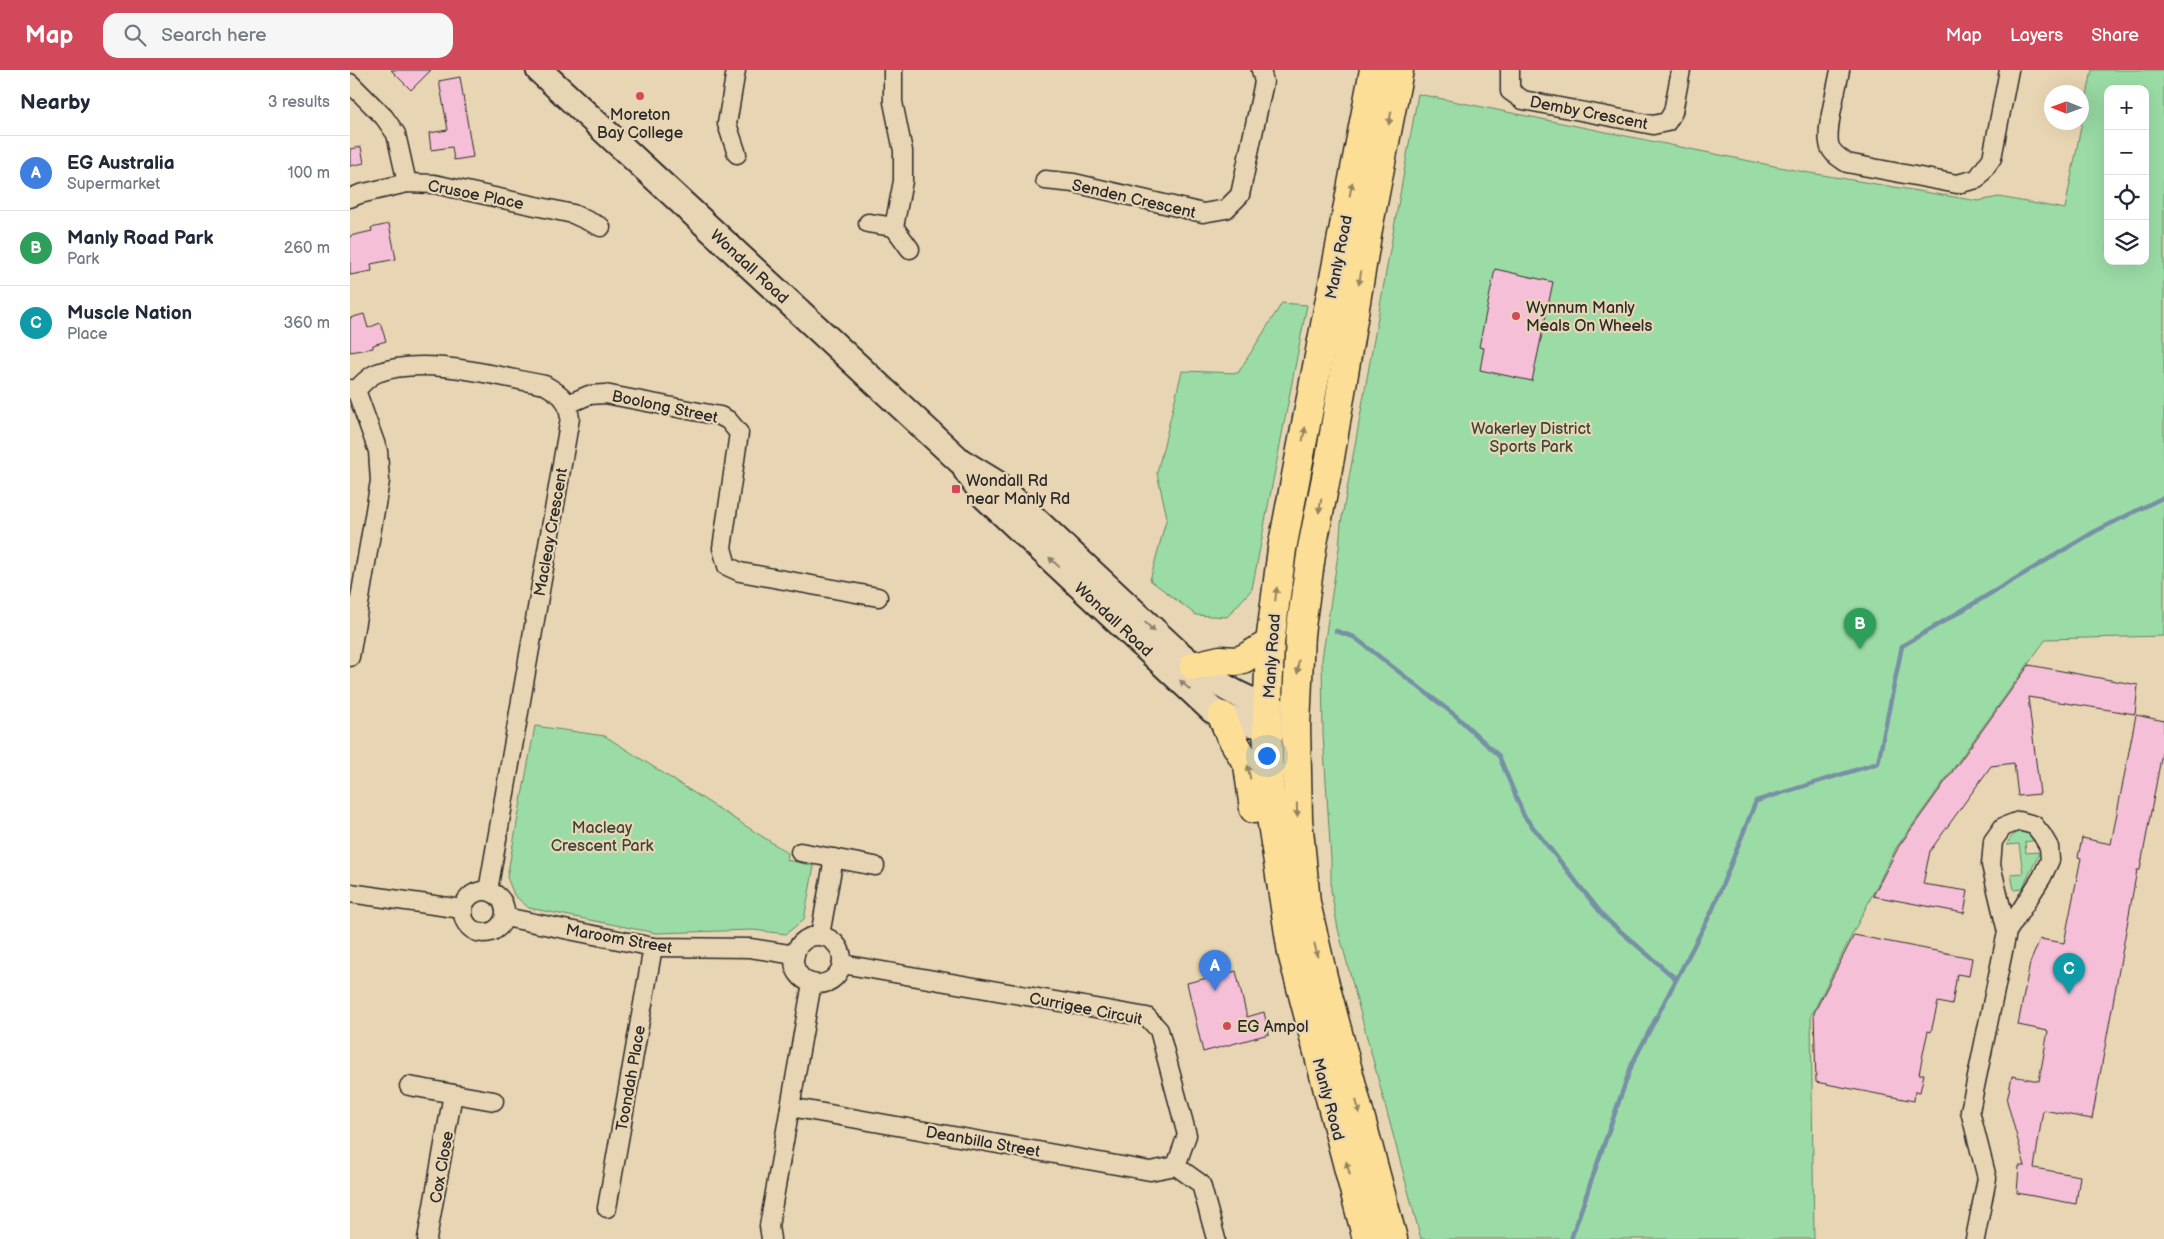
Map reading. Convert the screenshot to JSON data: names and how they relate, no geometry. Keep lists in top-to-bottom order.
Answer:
{
  "streets": {
    "main road": ["Manly Road", "Wondall Road"],
    "street": [
      "Demby Crescent",
      "Crusoe Place",
      "Senden Crescent",
      "Boolong Street",
      "Macleay Crescent",
      "Maroom Street",
      "Currigee Circuit",
      "Toondah Place",
      "Deanbilla Street",
      "Cox Close"
    ]
  },
  "crossings": [
    ["Manly Road", "Wondall Road"],
    ["Boolong Street", "Macleay Crescent"],
    ["Macleay Crescent", "Maroom Street"],
    ["Maroom Street", "Currigee Circuit"],
    ["Maroom Street", "Toondah Place"],
    ["Currigee Circuit", "Deanbilla Street"]
  ],
  "parks": ["Wakerley District Sports Park", "Macleay Crescent Park"],
  "places": {
    "other": ["Moreton Bay College", "Wynnum Manly Meals On Wheels", "EG Ampol"],
    "transit": ["Wondall Rd near Manly Rd"]
  },
  "north": "left",
  "page": {
    "header": "Map",
    "search": "Search here",
    "nav": ["Map", "Layers", "Share"],
    "heading": ["Nearby", "3 results"],
    "map_buttons": ["+", "−"],
    "list": [
      {
        "mark": "A",
        "name": "EG Australia",
        "note": "Supermarket",
        "value": "100 m"
      },
      {
        "mark": "B",
        "name": "Manly Road Park",
        "note": "Park",
        "value": "260 m"
      },
      {
        "mark": "C",
        "name": "Muscle Nation",
        "note": "Place",
        "value": "360 m"
      }
    ],
    "pins": ["B", "A", "C"]
  }
}
